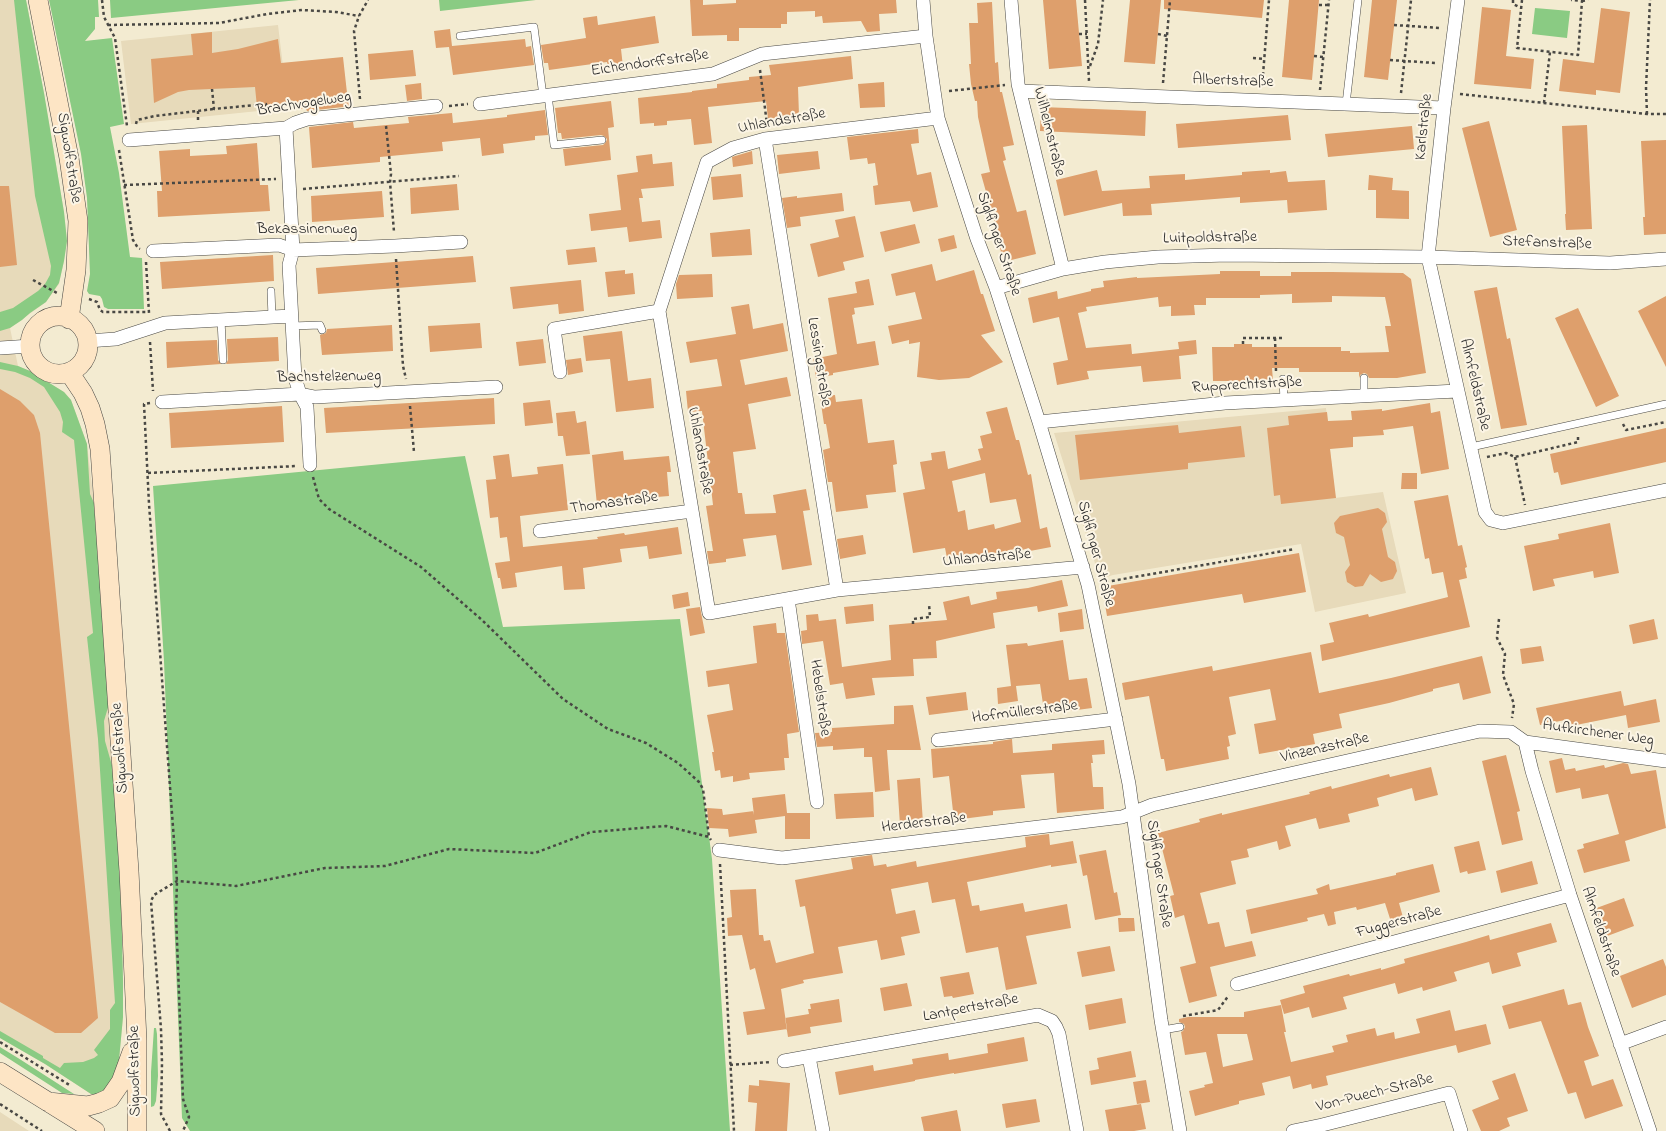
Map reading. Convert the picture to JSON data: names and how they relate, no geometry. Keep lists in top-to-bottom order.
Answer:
{
  "streets": {
    "street": [
      "Eichendorffstraße",
      "Albertstraße",
      "Brachvogelweg",
      "Uhlandstraße",
      "Karlstraße",
      "Wilhelmstraße",
      "Sigwolfstraße",
      "Bekassinenweg",
      "Luitpoldstraße",
      "Siglfinger Straße",
      "Stefanstraße",
      "Lessingstraße",
      "Bachstelzenweg",
      "Almfeldstraße",
      "Rupprechtstraße",
      "Thomastraße",
      "Hebelstraße",
      "Hofmüllerstraße",
      "Aufkirchener Weg",
      "Vinzenzstraße",
      "Herderstraße",
      "Fuggerstraße",
      "Lantpertstraße",
      "Von-Puech-Straße"
    ]
  },
  "crossings": [
    ["Eichendorffstraße", "Siglfinger Straße"],
    ["Albertstraße", "Karlstraße"],
    ["Albertstraße", "Wilhelmstraße"],
    ["Uhlandstraße", "Siglfinger Straße"],
    ["Uhlandstraße", "Lessingstraße"],
    ["Uhlandstraße", "Thomastraße"],
    ["Uhlandstraße", "Hebelstraße"],
    ["Karlstraße", "Luitpoldstraße"],
    ["Karlstraße", "Stefanstraße"],
    ["Karlstraße", "Almfeldstraße"],
    ["Wilhelmstraße", "Luitpoldstraße"],
    ["Luitpoldstraße", "Siglfinger Straße"],
    ["Luitpoldstraße", "Stefanstraße"],
    ["Luitpoldstraße", "Almfeldstraße"],
    ["Siglfinger Straße", "Rupprechtstraße"],
    ["Siglfinger Straße", "Hofmüllerstraße"],
    ["Siglfinger Straße", "Vinzenzstraße"],
    ["Siglfinger Straße", "Herderstraße"],
    ["Stefanstraße", "Almfeldstraße"],
    ["Almfeldstraße", "Rupprechtstraße"],
    ["Almfeldstraße", "Aufkirchener Weg"],
    ["Almfeldstraße", "Fuggerstraße"],
    ["Vinzenzstraße", "Herderstraße"]
  ]
}
